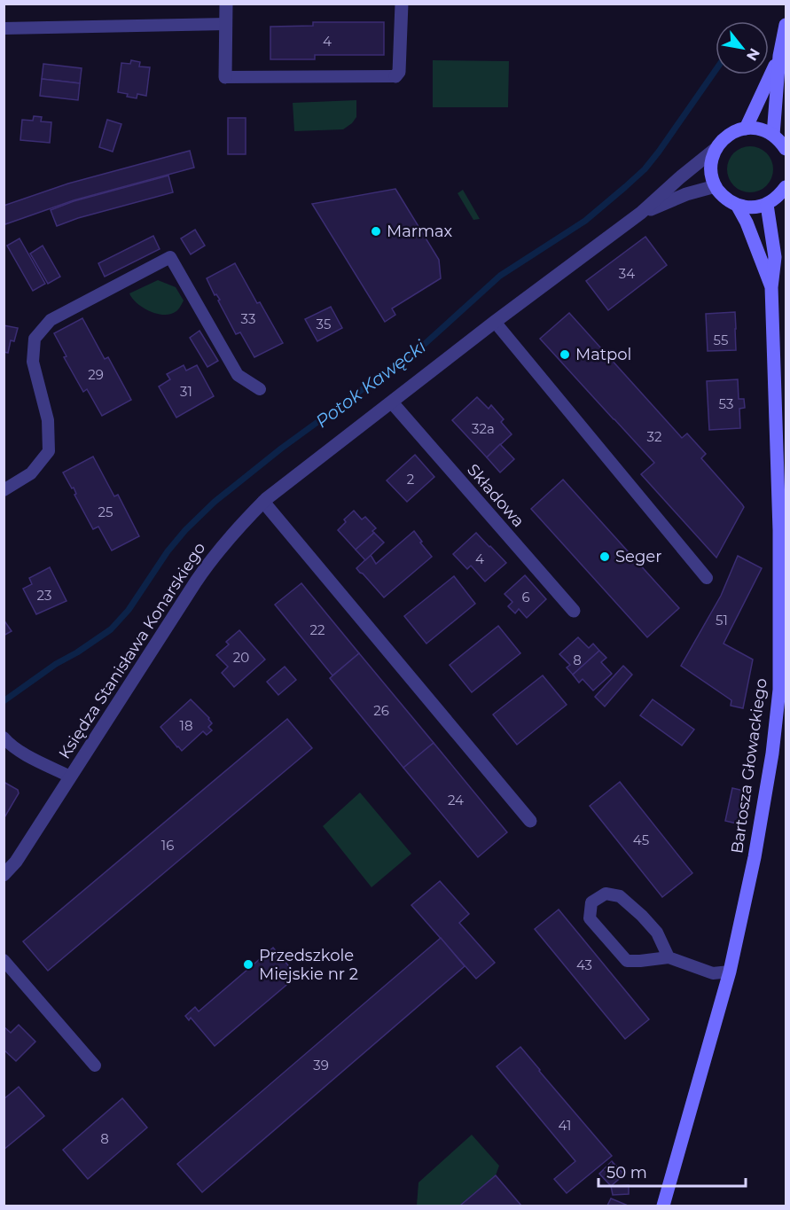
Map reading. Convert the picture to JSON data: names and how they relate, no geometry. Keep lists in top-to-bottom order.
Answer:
{
  "streets": {
    "street": ["Składowa", "Księdza Stanisława Konarskiego", "Bartosza Głowackiego"]
  },
  "crossings": [
    ["Składowa", "Księdza Stanisława Konarskiego"]
  ],
  "water": ["Potok Kawęcki"],
  "places": [
    "Marmax",
    "Matpol",
    "Seger",
    "Przedszkole Miejskie nr 2"
  ],
  "house_numbers": [
    "4",
    "34",
    "33",
    "35",
    "55",
    "29",
    "31",
    "53",
    "32a",
    "32",
    "2",
    "25",
    "4",
    "23",
    "6",
    "51",
    "22",
    "20",
    "8",
    "26",
    "18",
    "24",
    "45",
    "16",
    "43",
    "39",
    "41",
    "8"
  ],
  "scale_bar": "50 m",
  "north": "bottom right"
}
